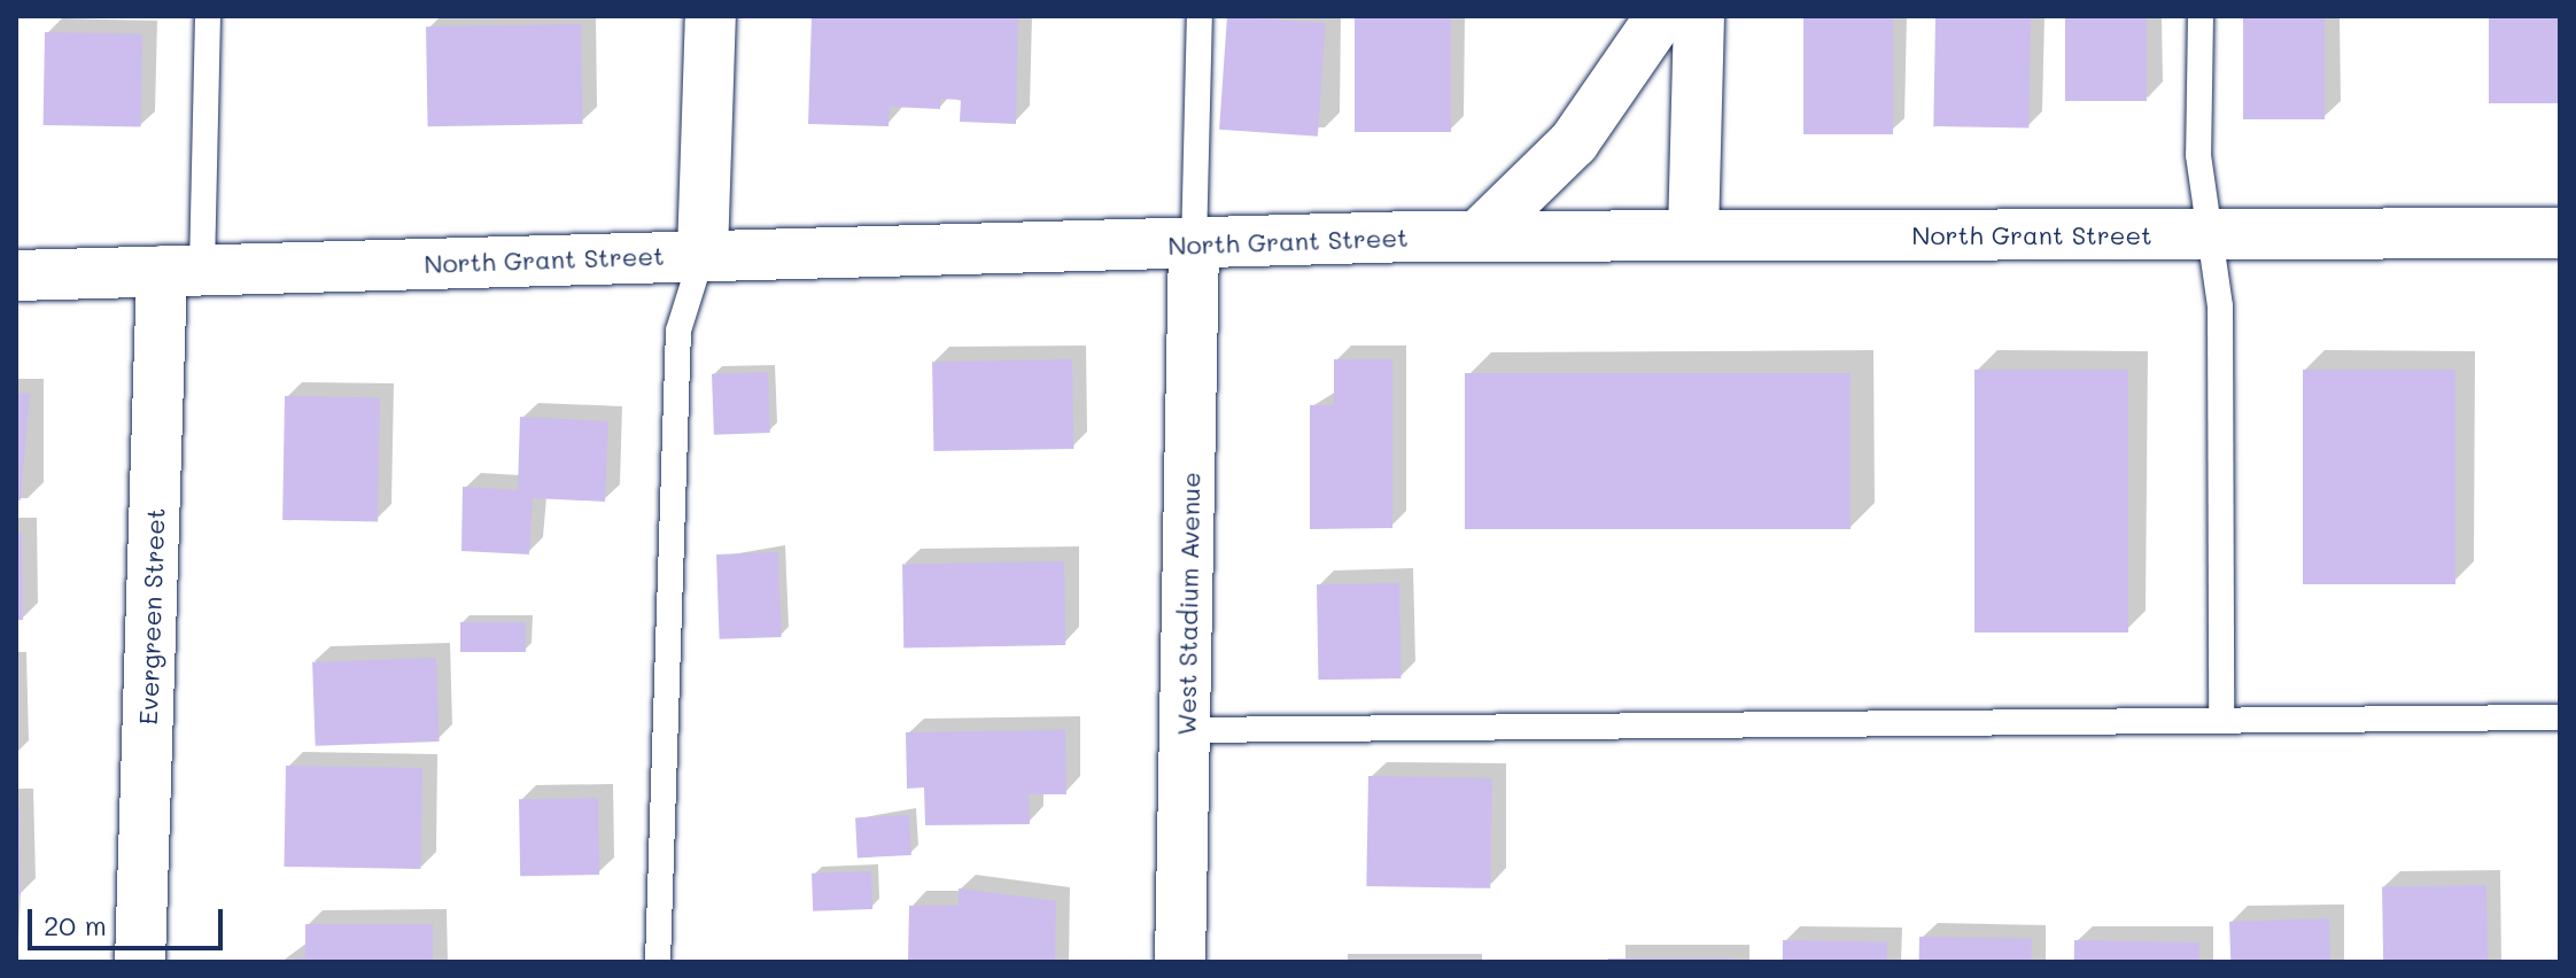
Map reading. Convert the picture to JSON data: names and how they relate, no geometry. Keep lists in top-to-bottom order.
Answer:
{
  "streets": {
    "street": ["North Grant Street", "West Stadium Avenue", "Evergreen Street"]
  },
  "crossings": [
    ["North Grant Street", "West Stadium Avenue"],
    ["North Grant Street", "Evergreen Street"]
  ],
  "scale_bar": "20 m"
}
